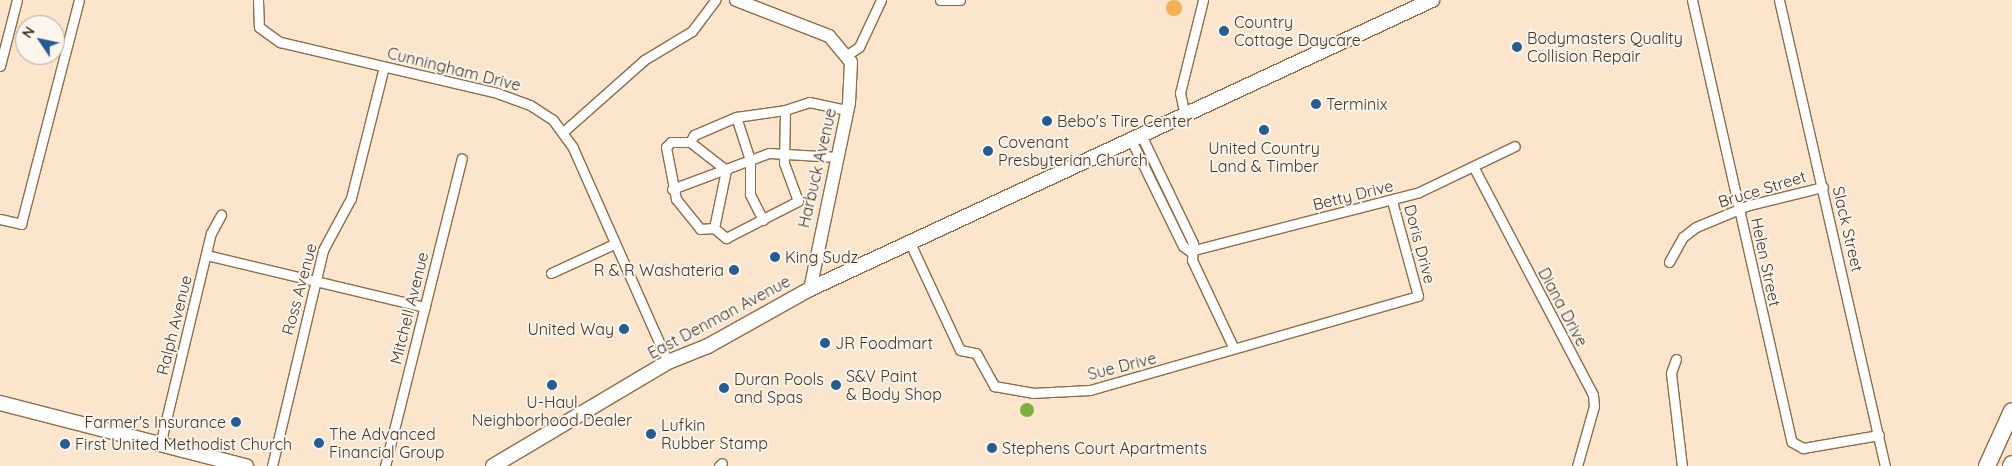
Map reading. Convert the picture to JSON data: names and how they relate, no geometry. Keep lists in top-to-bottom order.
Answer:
{
  "streets": {
    "main road": ["East Denman Avenue"],
    "street": [
      "Cunningham Drive",
      "Harbuck Avenue",
      "Bruce Street",
      "Betty Drive",
      "Slack Street",
      "Doris Drive",
      "Helen Street",
      "Ross Avenue",
      "Diana Drive",
      "Mitchell Avenue",
      "Ralph Avenue",
      "Sue Drive"
    ]
  },
  "crossings": [
    ["Cunningham Drive", "Ross Avenue"],
    ["Cunningham Drive", "East Denman Avenue"],
    ["Harbuck Avenue", "East Denman Avenue"],
    ["Bruce Street", "Slack Street"],
    ["Bruce Street", "Helen Street"],
    ["Betty Drive", "Doris Drive"],
    ["Betty Drive", "Diana Drive"],
    ["Slack Street", "Helen Street"],
    ["Doris Drive", "Sue Drive"],
    ["East Denman Avenue", "Sue Drive"]
  ],
  "places": [
    "Country Cottage Daycare",
    "Bodymasters Quality Collision Repair",
    "Terminix",
    "Bebo's Tire Center",
    "United Country Land & Timber",
    "Covenant Presbyterian Church",
    "King Sudz",
    "R & R Washateria",
    "United Way",
    "JR Foodmart",
    "U-Haul Neighborhood Dealer",
    "S&V Paint & Body Shop",
    "Duran Pools and Spas",
    "Farmer's Insurance",
    "Lufkin Rubber Stamp",
    "The Advanced Financial Group",
    "First United Methodist Church",
    "Stephens Court Apartments"
  ],
  "north": "top left"
}
